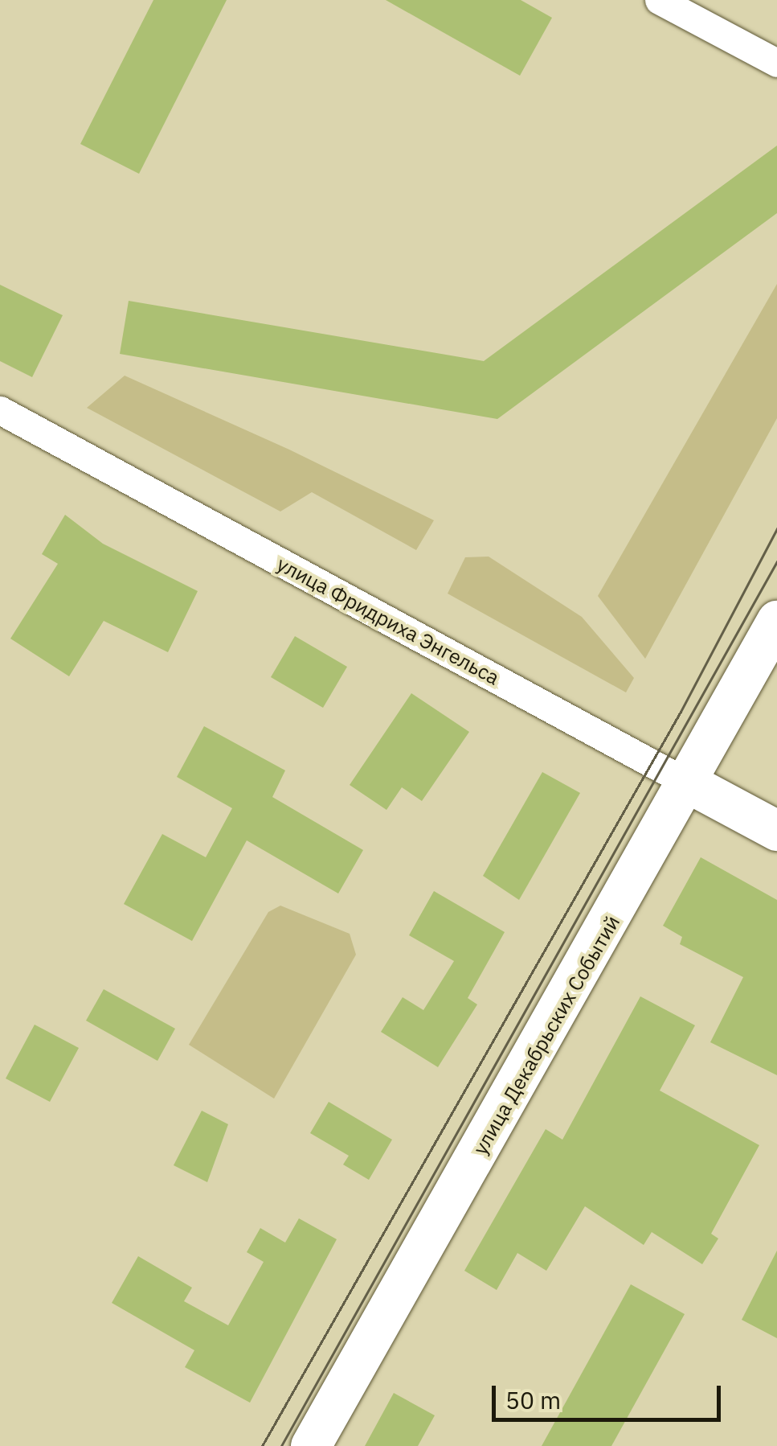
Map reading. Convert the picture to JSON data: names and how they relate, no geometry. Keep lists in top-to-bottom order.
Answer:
{
  "streets": {
    "main road": ["улица Фридриха Энгельса", "улица Декабрьских Событий"]
  },
  "crossings": [
    ["улица Фридриха Энгельса", "улица Декабрьских Событий"]
  ],
  "scale_bar": "50 m"
}
